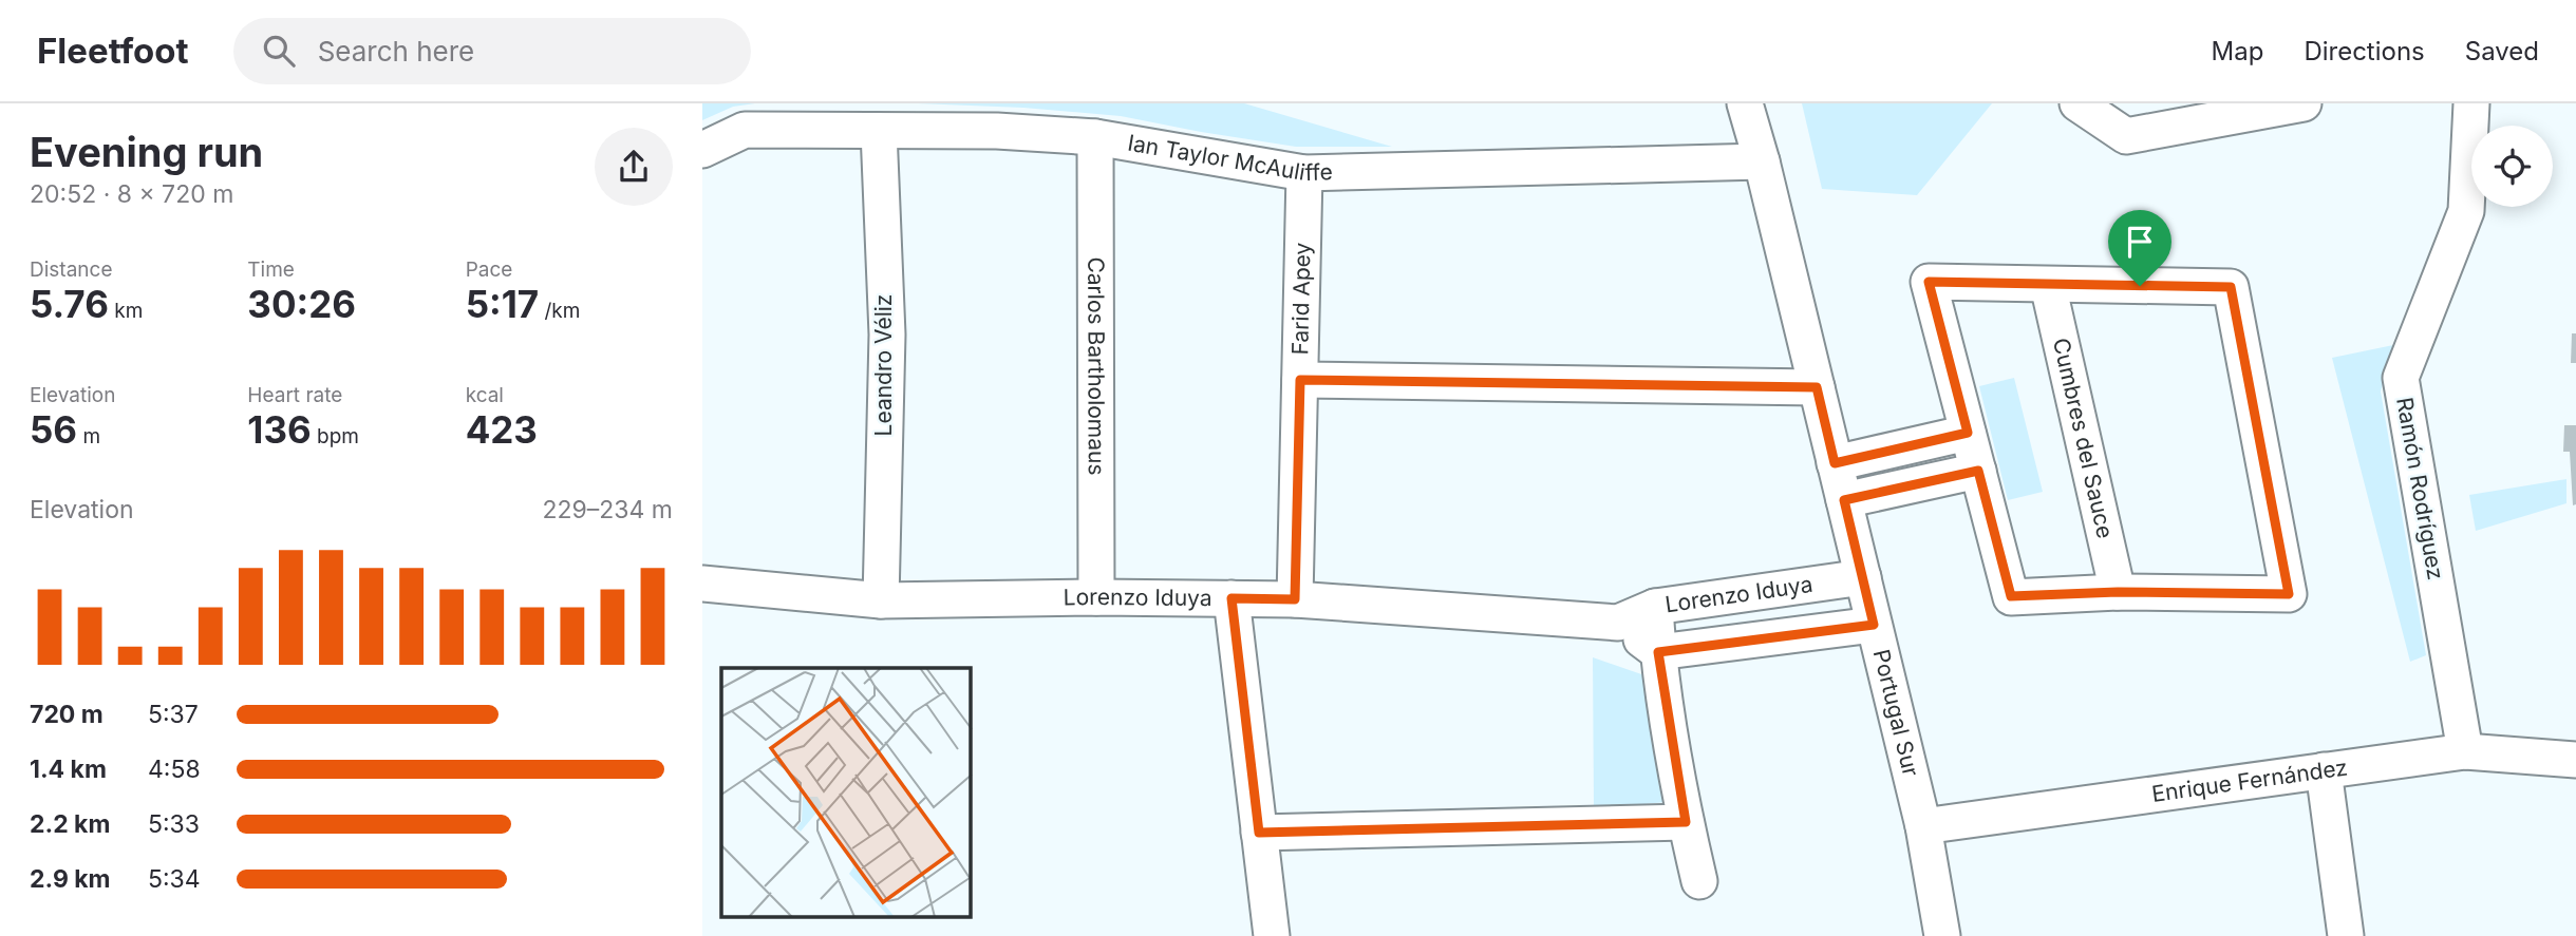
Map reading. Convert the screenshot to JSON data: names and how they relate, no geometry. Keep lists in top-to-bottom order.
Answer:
{
  "streets": {
    "street": [
      "Ian Taylor McAuliffe",
      "Farid Apey",
      "Leandro Véliz",
      "Carlos Bartholomaus",
      "Cumbres del Sauce",
      "Ramón Rodríguez",
      "Lorenzo Iduya",
      "Portugal Sur",
      "Enrique Fernández"
    ]
  },
  "crossings": [
    ["Ian Taylor McAuliffe", "Farid Apey"],
    ["Ian Taylor McAuliffe", "Leandro Véliz"],
    ["Ian Taylor McAuliffe", "Carlos Bartholomaus"],
    ["Ian Taylor McAuliffe", "Portugal Sur"],
    ["Farid Apey", "Lorenzo Iduya"],
    ["Leandro Véliz", "Lorenzo Iduya"],
    ["Carlos Bartholomaus", "Lorenzo Iduya"],
    ["Ramón Rodríguez", "Enrique Fernández"],
    ["Lorenzo Iduya", "Portugal Sur"],
    ["Portugal Sur", "Enrique Fernández"]
  ],
  "page": {
    "header": "Fleetfoot",
    "search": "Search here",
    "nav": ["Map", "Directions", "Saved"],
    "heading": ["Evening run", "20:52 · 8 × 720 m"],
    "stats": [
      ["Distance", "5.76 km"],
      ["Time", "30:26"],
      ["Pace", "5:17 /km"],
      ["Elevation", "56 m"],
      ["Heart rate", "136 bpm"],
      ["kcal", "423"]
    ],
    "chart": ["Elevation", "229–234 m"],
    "list": [
      {
        "name": "720 m",
        "note": "5:37"
      },
      {
        "name": "1.4 km",
        "note": "4:58"
      },
      {
        "name": "2.2 km",
        "note": "5:33"
      },
      {
        "name": "2.9 km",
        "note": "5:34"
      }
    ]
  }
}
